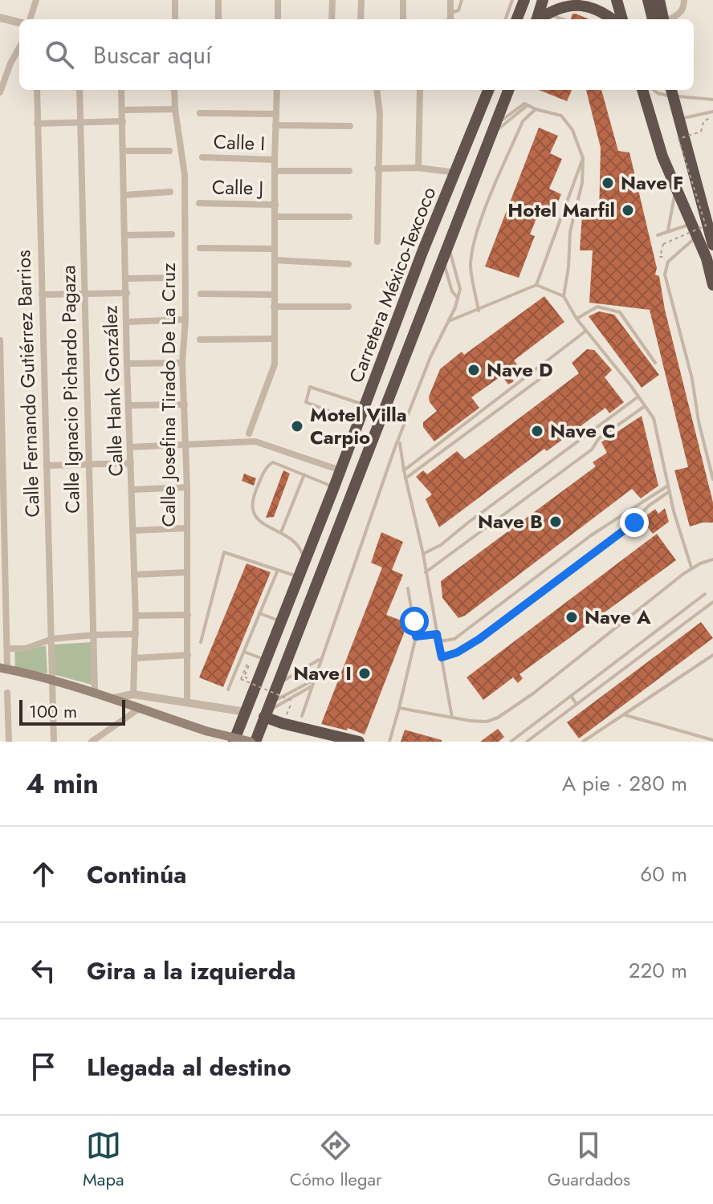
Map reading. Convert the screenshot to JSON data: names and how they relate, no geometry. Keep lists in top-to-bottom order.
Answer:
{
  "streets": {
    "highway": ["Carretera México-Texcoco"],
    "street": [
      "Calle I",
      "Calle J",
      "Calle Fernando Gutiérrez Barrios",
      "Calle Ignacio Pichardo Pagaza",
      "Calle Hank González",
      "Calle Josefina Tirado De La Cruz"
    ]
  },
  "places": [
    "Nave F",
    "Hotel Marfil",
    "Nave D",
    "Motel Villa Carpio",
    "Nave C",
    "Nave B",
    "Nave A",
    "Nave I"
  ],
  "scale_bar": "100 m",
  "page": {
    "search": "Buscar aquí",
    "scale": "100 m",
    "heading": ["4 min", "A pie · 280 m"],
    "list": [
      ["Continúa", "60 m"],
      ["Gira a la izquierda", "220 m"],
      "Llegada al destino"
    ],
    "nav": ["Mapa", "Cómo llegar", "Guardados"]
  }
}
